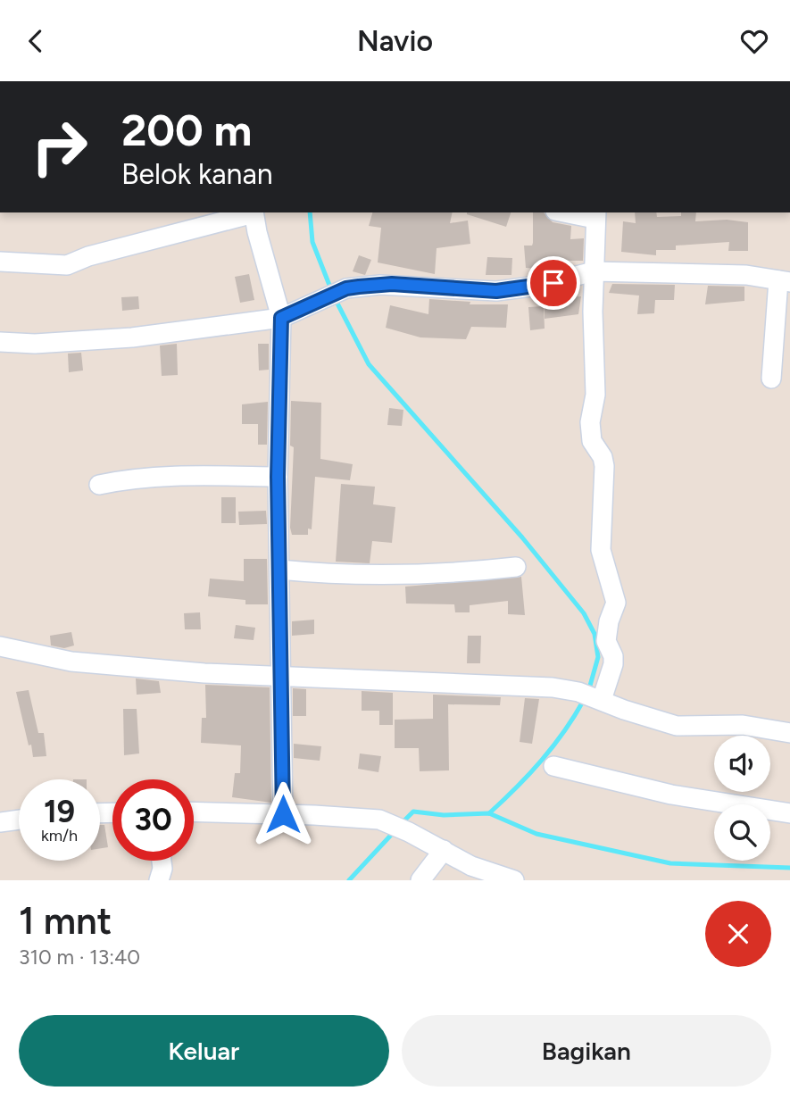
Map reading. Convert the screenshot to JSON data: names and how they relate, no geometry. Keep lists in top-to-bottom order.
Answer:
{
  "page": {
    "header": "Navio",
    "turn": ["200 m", "Belok kanan"],
    "speed": "19 km/h",
    "limit": "30",
    "heading": ["1 mnt", "310 m · 13:40"],
    "buttons": ["Keluar", "Bagikan"]
  }
}
